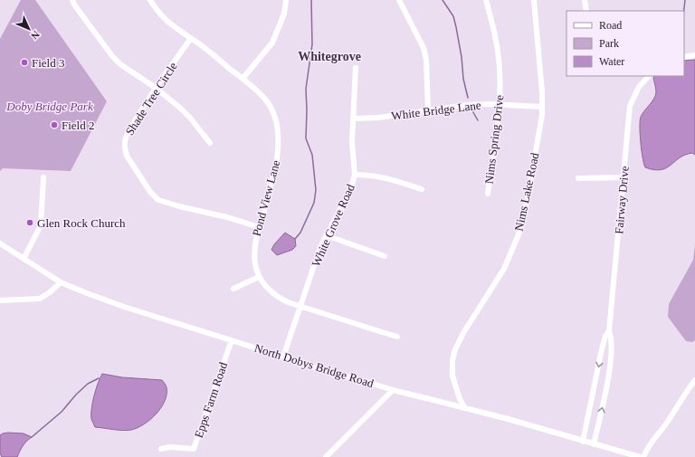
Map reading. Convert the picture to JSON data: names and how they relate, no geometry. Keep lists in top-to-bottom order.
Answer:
{
  "streets": {
    "street": [
      "Shade Tree Circle",
      "White Bridge Lane",
      "Nims Spring Drive",
      "Nims Lake Road",
      "Pond View Lane",
      "Fairway Drive",
      "White Grove Road",
      "North Dobys Bridge Road",
      "Epps Farm Road"
    ]
  },
  "crossings": [
    ["Shade Tree Circle", "Pond View Lane"],
    ["White Bridge Lane", "Nims Spring Drive"],
    ["White Bridge Lane", "Nims Lake Road"],
    ["White Bridge Lane", "White Grove Road"],
    ["Nims Lake Road", "North Dobys Bridge Road"],
    ["Pond View Lane", "White Grove Road"],
    ["Fairway Drive", "North Dobys Bridge Road"],
    ["White Grove Road", "North Dobys Bridge Road"],
    ["North Dobys Bridge Road", "Epps Farm Road"]
  ],
  "districts": ["Whitegrove"],
  "parks": ["Doby Bridge Park"],
  "places": ["Field 3", "Field 2", "Glen Rock Church"],
  "legend": ["Road", "Park", "Water"],
  "north": "bottom right"
}
